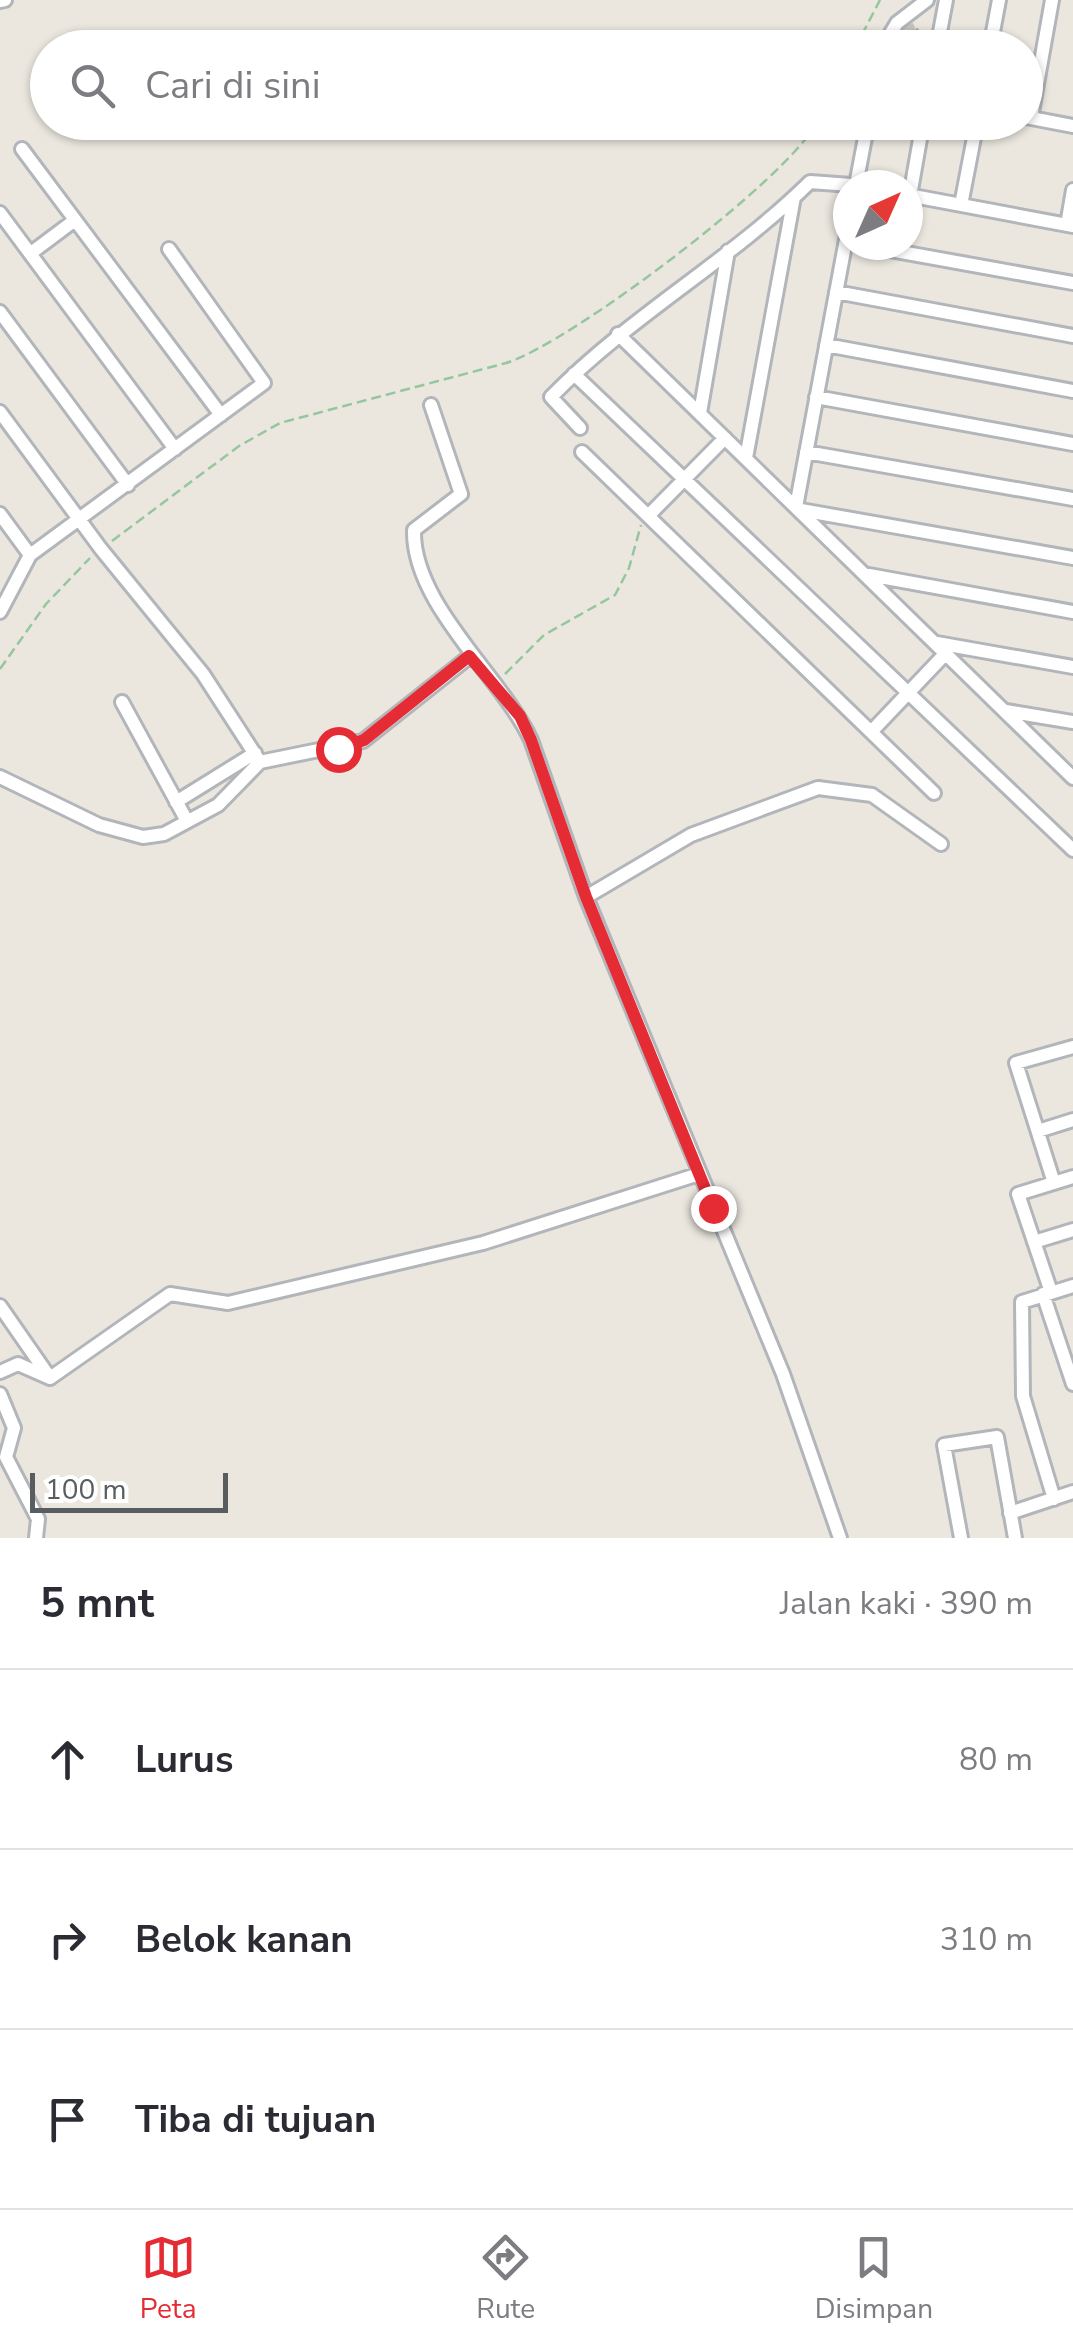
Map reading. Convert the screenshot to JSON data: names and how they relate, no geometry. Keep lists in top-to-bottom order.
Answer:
{
  "scale_bar": "100 m",
  "north": "top right",
  "page": {
    "search": "Cari di sini",
    "scale": "100 m",
    "heading": ["5 mnt", "Jalan kaki · 390 m"],
    "list": [
      ["Lurus", "80 m"],
      ["Belok kanan", "310 m"],
      "Tiba di tujuan"
    ],
    "nav": ["Peta", "Rute", "Disimpan"]
  }
}
